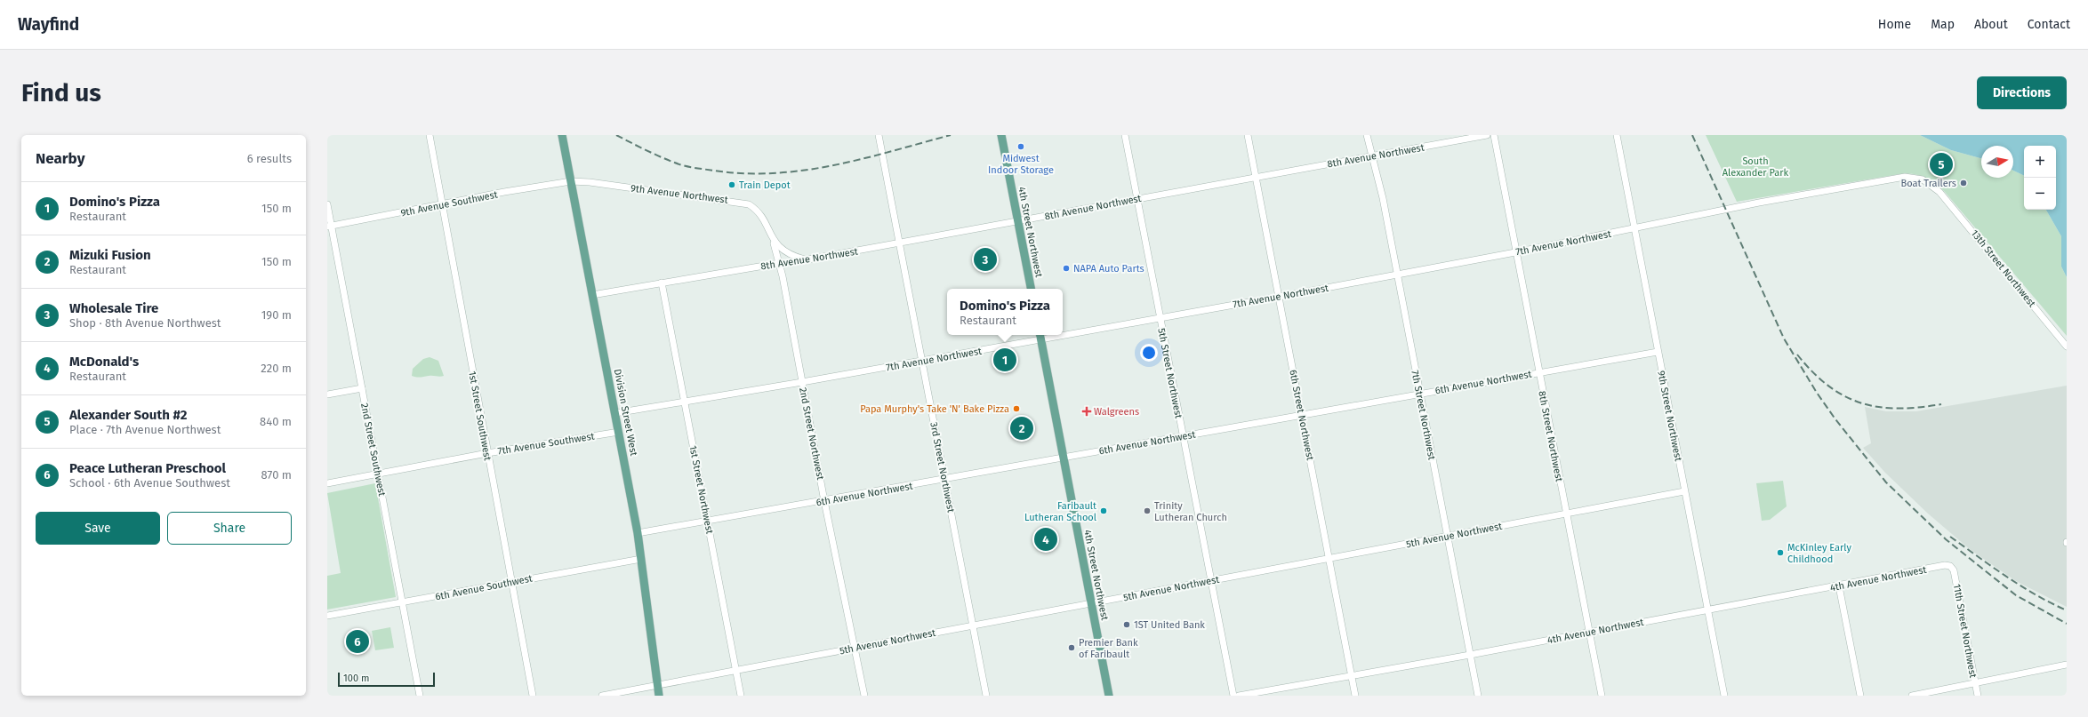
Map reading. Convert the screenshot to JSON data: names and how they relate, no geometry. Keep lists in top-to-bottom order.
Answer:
{
  "streets": {
    "main road": ["4th Street Northwest", "Division Street West"],
    "street": [
      "8th Avenue Northwest",
      "9th Avenue Northwest",
      "9th Avenue Southwest",
      "7th Avenue Northwest",
      "13th Street Northwest",
      "5th Street Northwest",
      "6th Avenue Northwest",
      "6th Street Northwest",
      "7th Street Northwest",
      "1st Street Southwest",
      "9th Street Northwest",
      "2nd Street Northwest",
      "8th Street Northwest",
      "7th Avenue Southwest",
      "2nd Street Southwest",
      "3rd Street Northwest",
      "1st Street Northwest",
      "5th Avenue Northwest",
      "4th Avenue Northwest",
      "6th Avenue Southwest",
      "11th Street Northwest"
    ]
  },
  "crossings": [
    ["8th Avenue Northwest", "4th Street Northwest"],
    ["8th Avenue Northwest", "5th Street Northwest"],
    ["8th Avenue Northwest", "Division Street West"],
    ["8th Avenue Northwest", "6th Street Northwest"],
    ["8th Avenue Northwest", "7th Street Northwest"],
    ["8th Avenue Northwest", "2nd Street Northwest"],
    ["8th Avenue Northwest", "3rd Street Northwest"],
    ["8th Avenue Northwest", "1st Street Northwest"],
    ["9th Avenue Northwest", "9th Avenue Southwest"],
    ["9th Avenue Northwest", "Division Street West"],
    ["9th Avenue Northwest", "2nd Street Northwest"],
    ["9th Avenue Southwest", "Division Street West"],
    ["9th Avenue Southwest", "1st Street Southwest"],
    ["9th Avenue Southwest", "2nd Street Southwest"],
    ["4th Street Northwest", "7th Avenue Northwest"],
    ["4th Street Northwest", "6th Avenue Northwest"],
    ["4th Street Northwest", "5th Avenue Northwest"],
    ["7th Avenue Northwest", "13th Street Northwest"],
    ["7th Avenue Northwest", "5th Street Northwest"],
    ["7th Avenue Northwest", "Division Street West"],
    ["7th Avenue Northwest", "6th Street Northwest"],
    ["7th Avenue Northwest", "7th Street Northwest"],
    ["7th Avenue Northwest", "9th Street Northwest"],
    ["7th Avenue Northwest", "2nd Street Northwest"],
    ["7th Avenue Northwest", "8th Street Northwest"],
    ["7th Avenue Northwest", "3rd Street Northwest"],
    ["7th Avenue Northwest", "1st Street Northwest"],
    ["5th Street Northwest", "6th Avenue Northwest"],
    ["5th Street Northwest", "5th Avenue Northwest"],
    ["6th Avenue Northwest", "Division Street West"],
    ["6th Avenue Northwest", "6th Street Northwest"],
    ["6th Avenue Northwest", "7th Street Northwest"],
    ["6th Avenue Northwest", "9th Street Northwest"],
    ["6th Avenue Northwest", "2nd Street Northwest"],
    ["6th Avenue Northwest", "8th Street Northwest"],
    ["6th Avenue Northwest", "3rd Street Northwest"],
    ["6th Avenue Northwest", "1st Street Northwest"],
    ["Division Street West", "7th Avenue Southwest"],
    ["Division Street West", "5th Avenue Northwest"],
    ["Division Street West", "6th Avenue Southwest"],
    ["6th Street Northwest", "5th Avenue Northwest"],
    ["6th Street Northwest", "4th Avenue Northwest"],
    ["7th Street Northwest", "5th Avenue Northwest"],
    ["7th Street Northwest", "4th Avenue Northwest"],
    ["1st Street Southwest", "7th Avenue Southwest"],
    ["1st Street Southwest", "6th Avenue Southwest"],
    ["9th Street Northwest", "5th Avenue Northwest"],
    ["9th Street Northwest", "4th Avenue Northwest"],
    ["2nd Street Northwest", "5th Avenue Northwest"],
    ["8th Street Northwest", "5th Avenue Northwest"],
    ["8th Street Northwest", "4th Avenue Northwest"],
    ["7th Avenue Southwest", "2nd Street Southwest"],
    ["2nd Street Southwest", "6th Avenue Southwest"],
    ["3rd Street Northwest", "5th Avenue Northwest"],
    ["1st Street Northwest", "5th Avenue Northwest"],
    ["4th Avenue Northwest", "11th Street Northwest"]
  ],
  "parks": ["South Alexander Park"],
  "places": {
    "other": [
      "Midwest Indoor Storage",
      "Boat Trailers",
      "Train Depot",
      "NAPA Auto Parts",
      "Papa Murphy's Take 'N' Bake Pizza",
      "Faribault Lutheran School",
      "Trinity Lutheran Church",
      "McKinley Early Childhood",
      "1ST United Bank",
      "Premier Bank of Faribault"
    ],
    "health": ["Walgreens"]
  },
  "scale_bar": "100 m",
  "north": "right",
  "page": {
    "header": "Wayfind",
    "nav": [
      "Home",
      "Map",
      "About",
      "Contact"
    ],
    "buttons": [
      "Directions",
      ["Save", "Share"]
    ],
    "title": "Find us",
    "heading": ["Nearby", "6 results"],
    "map_buttons": ["+", "−"],
    "pins": [
      "5",
      "3",
      "1",
      "2",
      "4",
      "6"
    ],
    "list": [
      {
        "mark": "1",
        "name": "Domino's Pizza",
        "note": "Restaurant",
        "value": "150 m"
      },
      {
        "mark": "2",
        "name": "Mizuki Fusion",
        "note": "Restaurant",
        "value": "150 m"
      },
      {
        "mark": "3",
        "name": "Wholesale Tire",
        "note": "Shop · 8th Avenue Northwest",
        "value": "190 m"
      },
      {
        "mark": "4",
        "name": "McDonald's",
        "note": "Restaurant",
        "value": "220 m"
      },
      {
        "mark": "5",
        "name": "Alexander South #2",
        "note": "Place · 7th Avenue Northwest",
        "value": "840 m"
      },
      {
        "mark": "6",
        "name": "Peace Lutheran Preschool",
        "note": "School · 6th Avenue Southwest",
        "value": "870 m"
      }
    ],
    "popup": ["Domino's Pizza", "Restaurant"],
    "scale": "100 m"
  }
}
